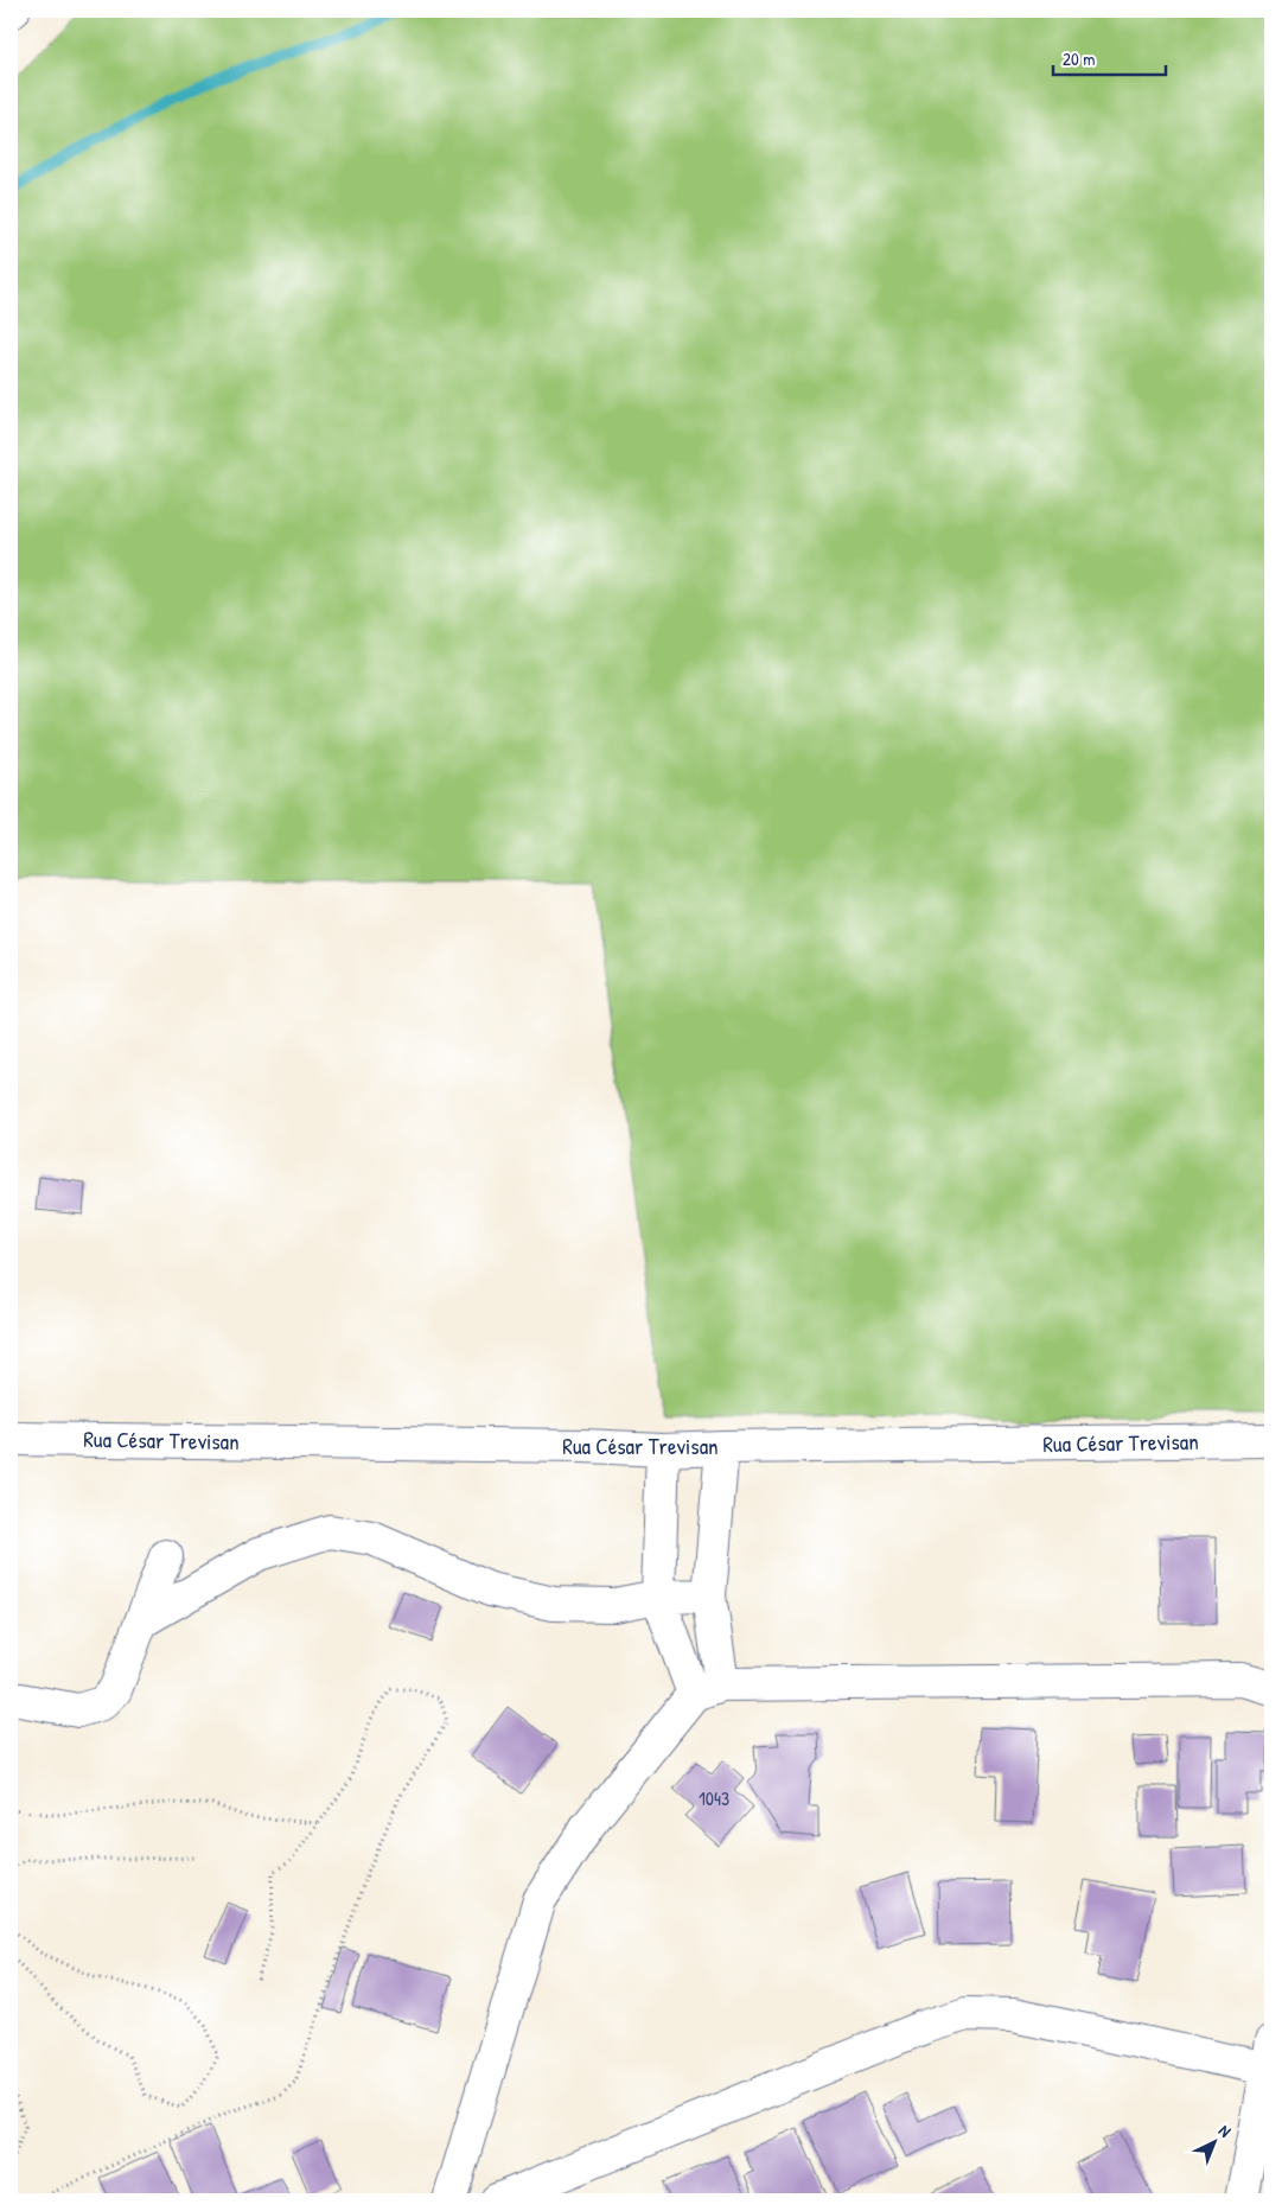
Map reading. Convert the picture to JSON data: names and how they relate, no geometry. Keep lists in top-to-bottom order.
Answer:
{
  "streets": {
    "street": ["Rua César Trevisan"]
  },
  "house_numbers": ["1043"],
  "scale_bar": "20 m",
  "north": "top right"
}
